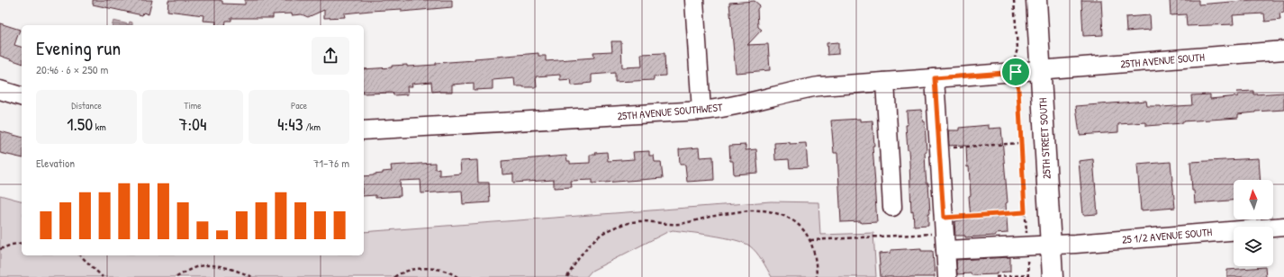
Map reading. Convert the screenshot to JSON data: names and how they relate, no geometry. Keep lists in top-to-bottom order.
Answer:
{
  "streets": {
    "main road": ["25TH STREET SOUTH"],
    "street": ["25TH AVENUE SOUTH", "25TH AVENUE SOUTHWEST", "25 1/2 AVENUE SOUTH"]
  },
  "crossings": [
    ["25TH AVENUE SOUTH", "25TH AVENUE SOUTHWEST"],
    ["25TH AVENUE SOUTH", "25TH STREET SOUTH"],
    ["25TH AVENUE SOUTHWEST", "25TH STREET SOUTH"],
    ["25TH STREET SOUTH", "25 1/2 AVENUE SOUTH"]
  ],
  "north": "top",
  "page": {
    "heading": ["Evening run", "20:46 · 6 × 250 m"],
    "stats": [
      ["Distance", "1.50 km"],
      ["Time", "7:04"],
      ["Pace", "4:43 /km"]
    ],
    "chart": ["Elevation", "71–76 m"]
  }
}
